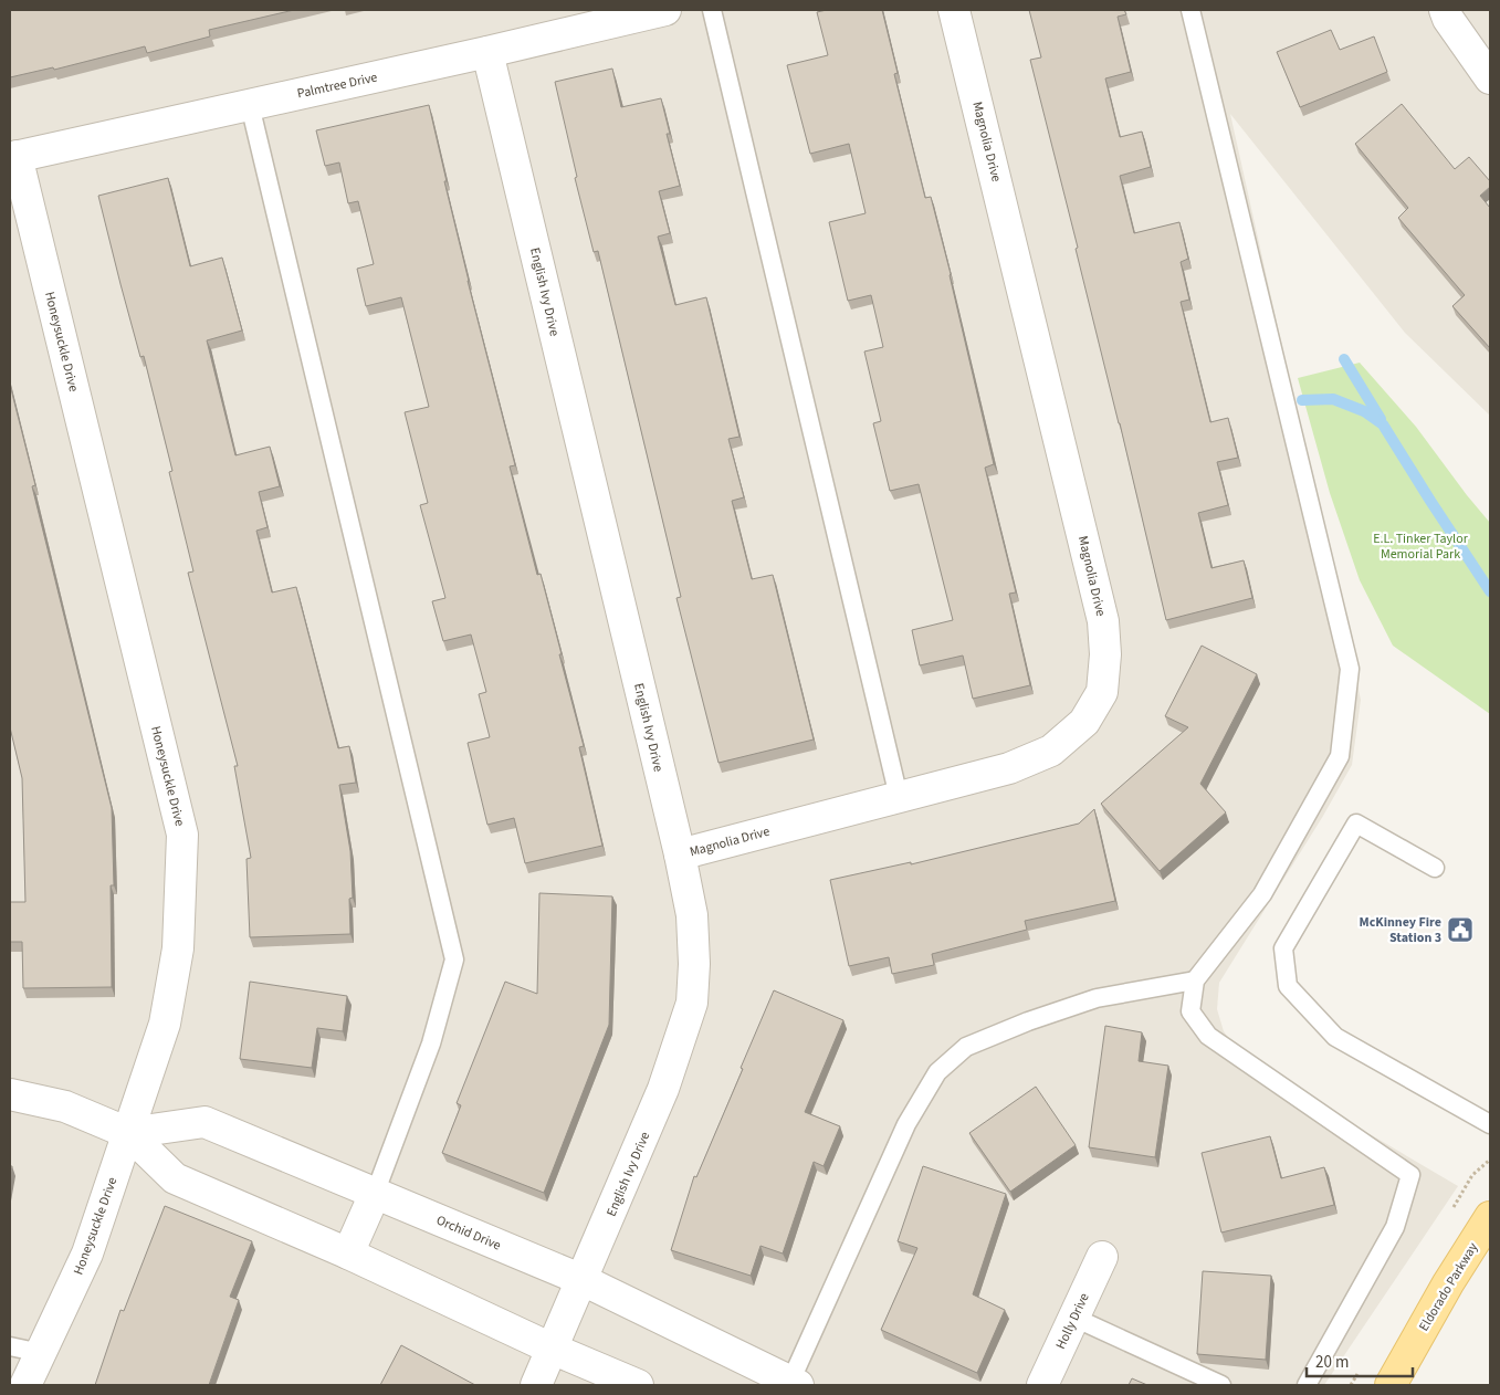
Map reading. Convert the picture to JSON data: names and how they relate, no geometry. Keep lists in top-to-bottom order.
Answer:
{
  "streets": {
    "main road": ["Eldorado Parkway"],
    "street": [
      "Palmtree Drive",
      "Magnolia Drive",
      "English Ivy Drive",
      "Honeysuckle Drive",
      "Orchid Drive",
      "Holly Drive"
    ]
  },
  "crossings": [
    ["Palmtree Drive", "English Ivy Drive"],
    ["Palmtree Drive", "Honeysuckle Drive"],
    ["Magnolia Drive", "English Ivy Drive"],
    ["English Ivy Drive", "Orchid Drive"],
    ["Honeysuckle Drive", "Orchid Drive"]
  ],
  "parks": ["E.L. Tinker Taylor Memorial Park"],
  "places": {
    "public building": ["McKinney Fire Station 3"]
  },
  "scale_bar": "20 m"
}
